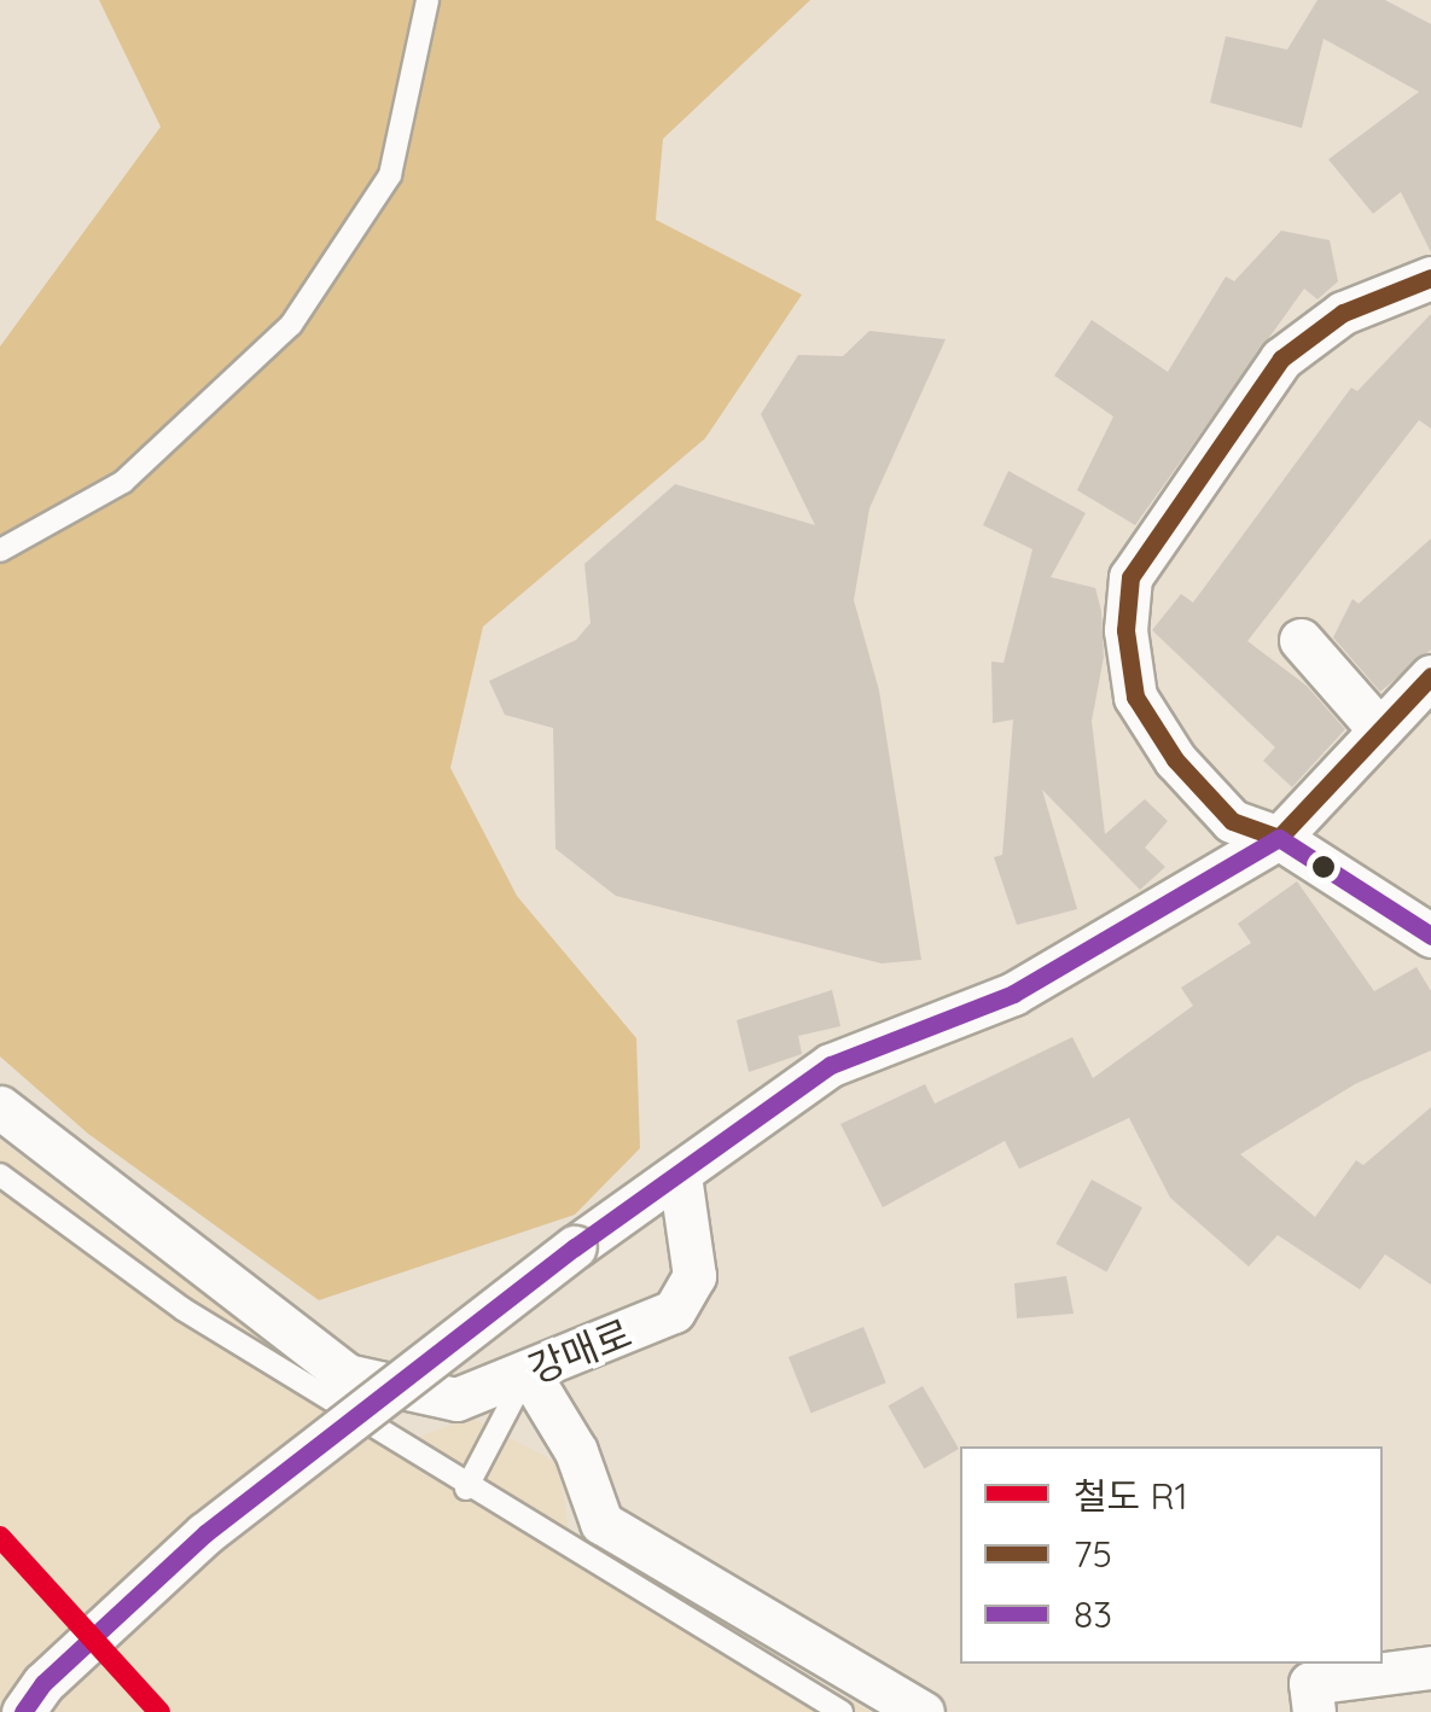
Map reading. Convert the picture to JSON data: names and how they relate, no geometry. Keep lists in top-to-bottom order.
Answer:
{
  "streets": {
    "street": ["강매로"]
  },
  "lines": ["transit line 75", "transit line 83", "rail line R1"],
  "legend": ["철도 R1", "75", "83"]
}
